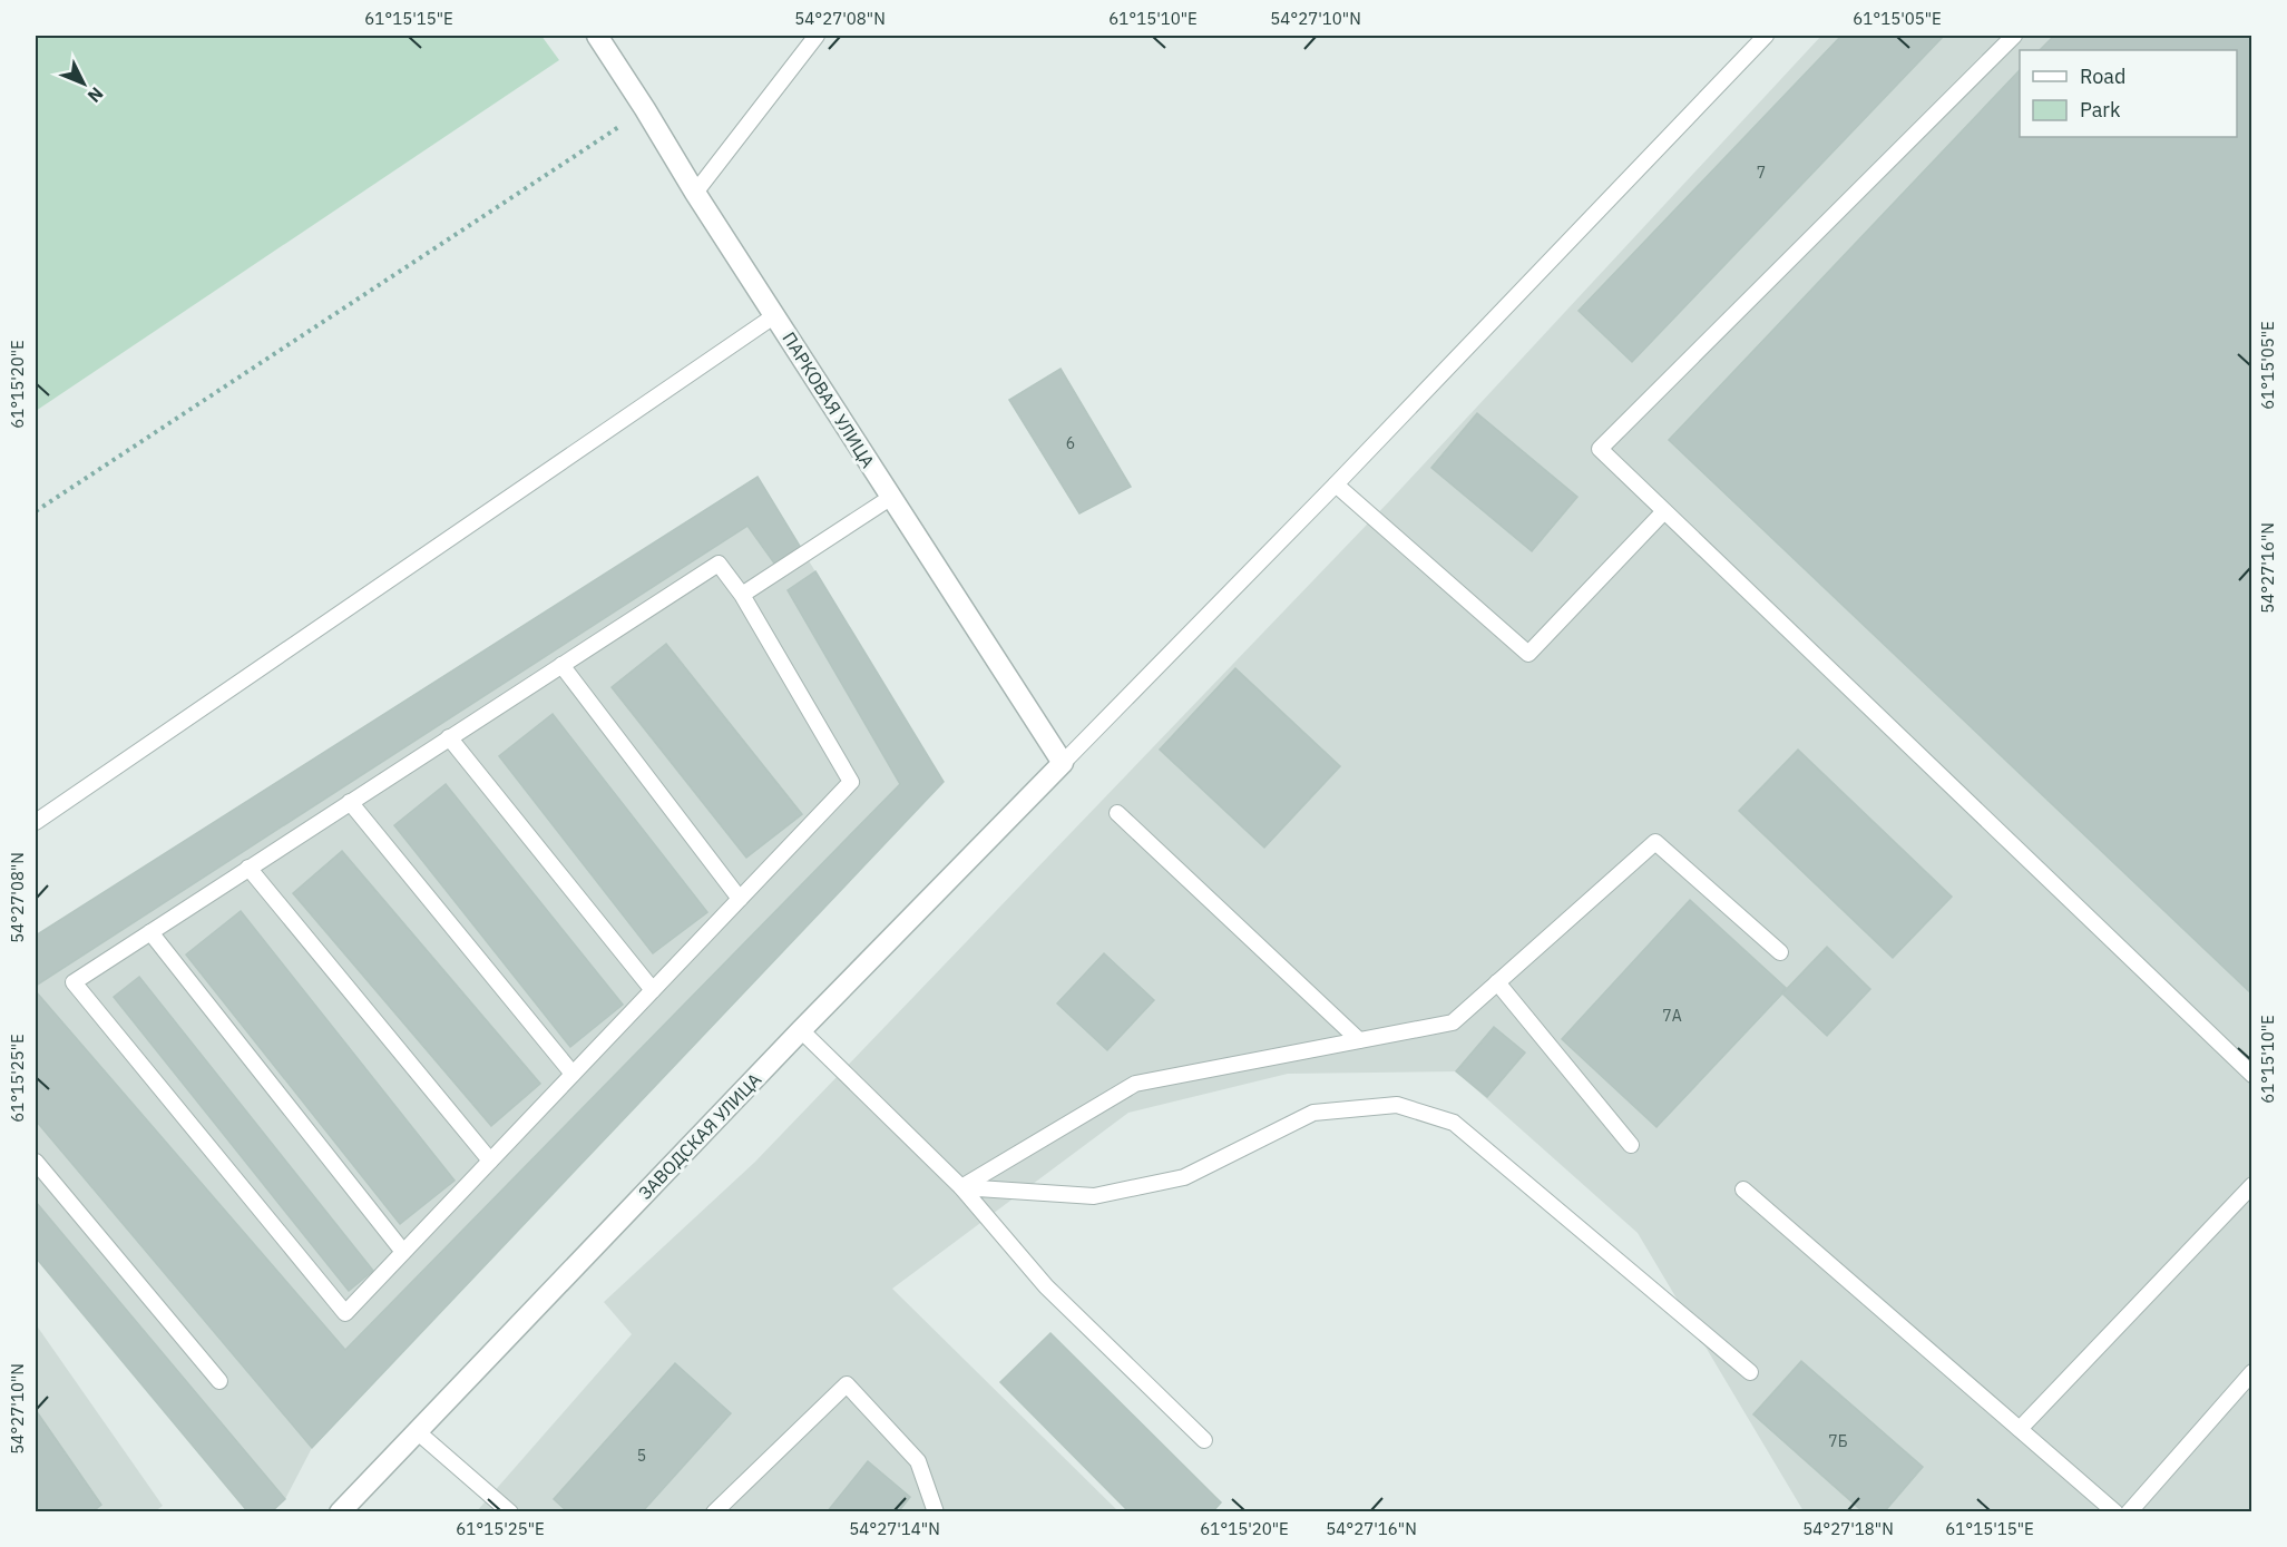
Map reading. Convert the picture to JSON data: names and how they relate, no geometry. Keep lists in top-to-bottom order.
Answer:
{
  "streets": {
    "street": ["ПАРКОВАЯ УЛИЦА", "ЗАВОДСКАЯ УЛИЦА"]
  },
  "crossings": [
    ["ПАРКОВАЯ УЛИЦА", "ЗАВОДСКАЯ УЛИЦА"]
  ],
  "house_numbers": [
    "7",
    "6",
    "7А",
    "7Б",
    "5"
  ],
  "legend": ["Road", "Park"],
  "north": "bottom right",
  "coordinates": [
    "61°15'15\"E",
    "54°27'08\"N",
    "61°15'10\"E",
    "54°27'10\"N",
    "61°15'05\"E",
    "61°15'20\"E",
    "54°27'16\"N",
    "61°15'25\"E",
    "54°27'14\"N",
    "54°27'18\"N"
  ]
}
